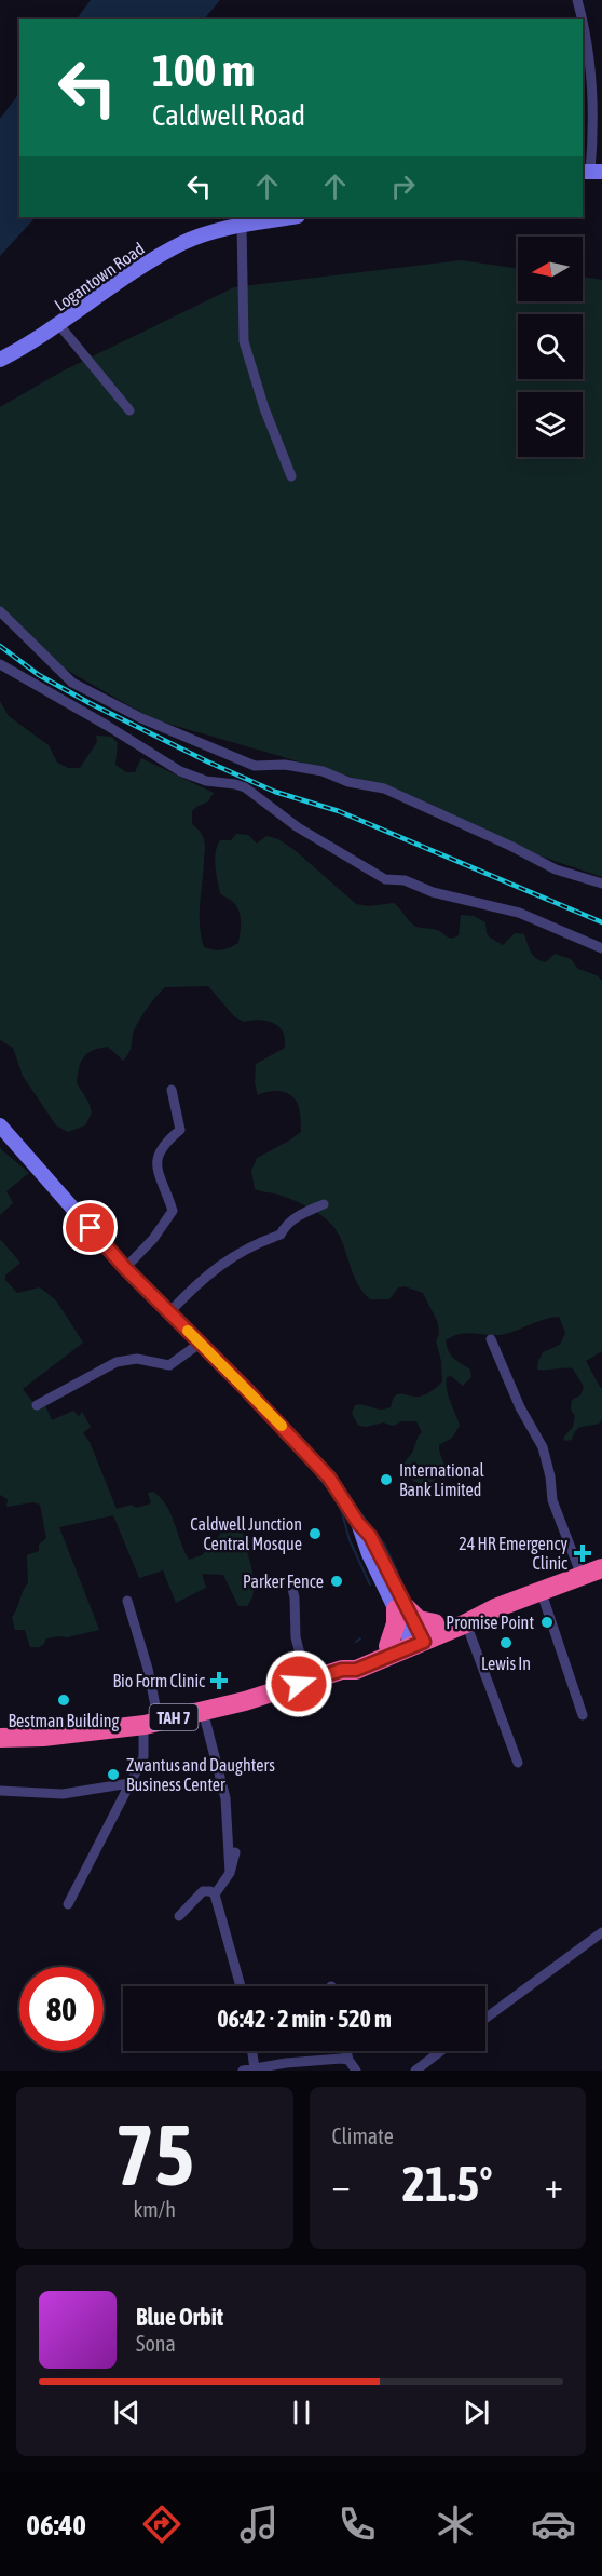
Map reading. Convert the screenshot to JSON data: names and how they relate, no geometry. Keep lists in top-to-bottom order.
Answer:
{
  "streets": {
    "highway": ["TAH 7"],
    "main road": ["Logantown Road"]
  },
  "places": {
    "other": [
      "International Bank Limited",
      "Caldwell Junction Central Mosque",
      "Parker Fence",
      "Promise Point",
      "Lewis In",
      "Bestman Building",
      "Zwantus and Daughters Business Center"
    ],
    "health": ["24 HR Emergency Clinic", "Bio Form Clinic"]
  },
  "north": "left",
  "page": {
    "turn": ["100 m", "Caldwell Road"],
    "limit": "80",
    "trip": "06:42 · 2 min · 520 m",
    "tile": [
      ["75", "km/h"],
      "Climate"
    ],
    "heat": ["−", "21.5°", "+"],
    "song": ["Blue Orbit", "Sona"],
    "tabs": "06:40"
  }
}
